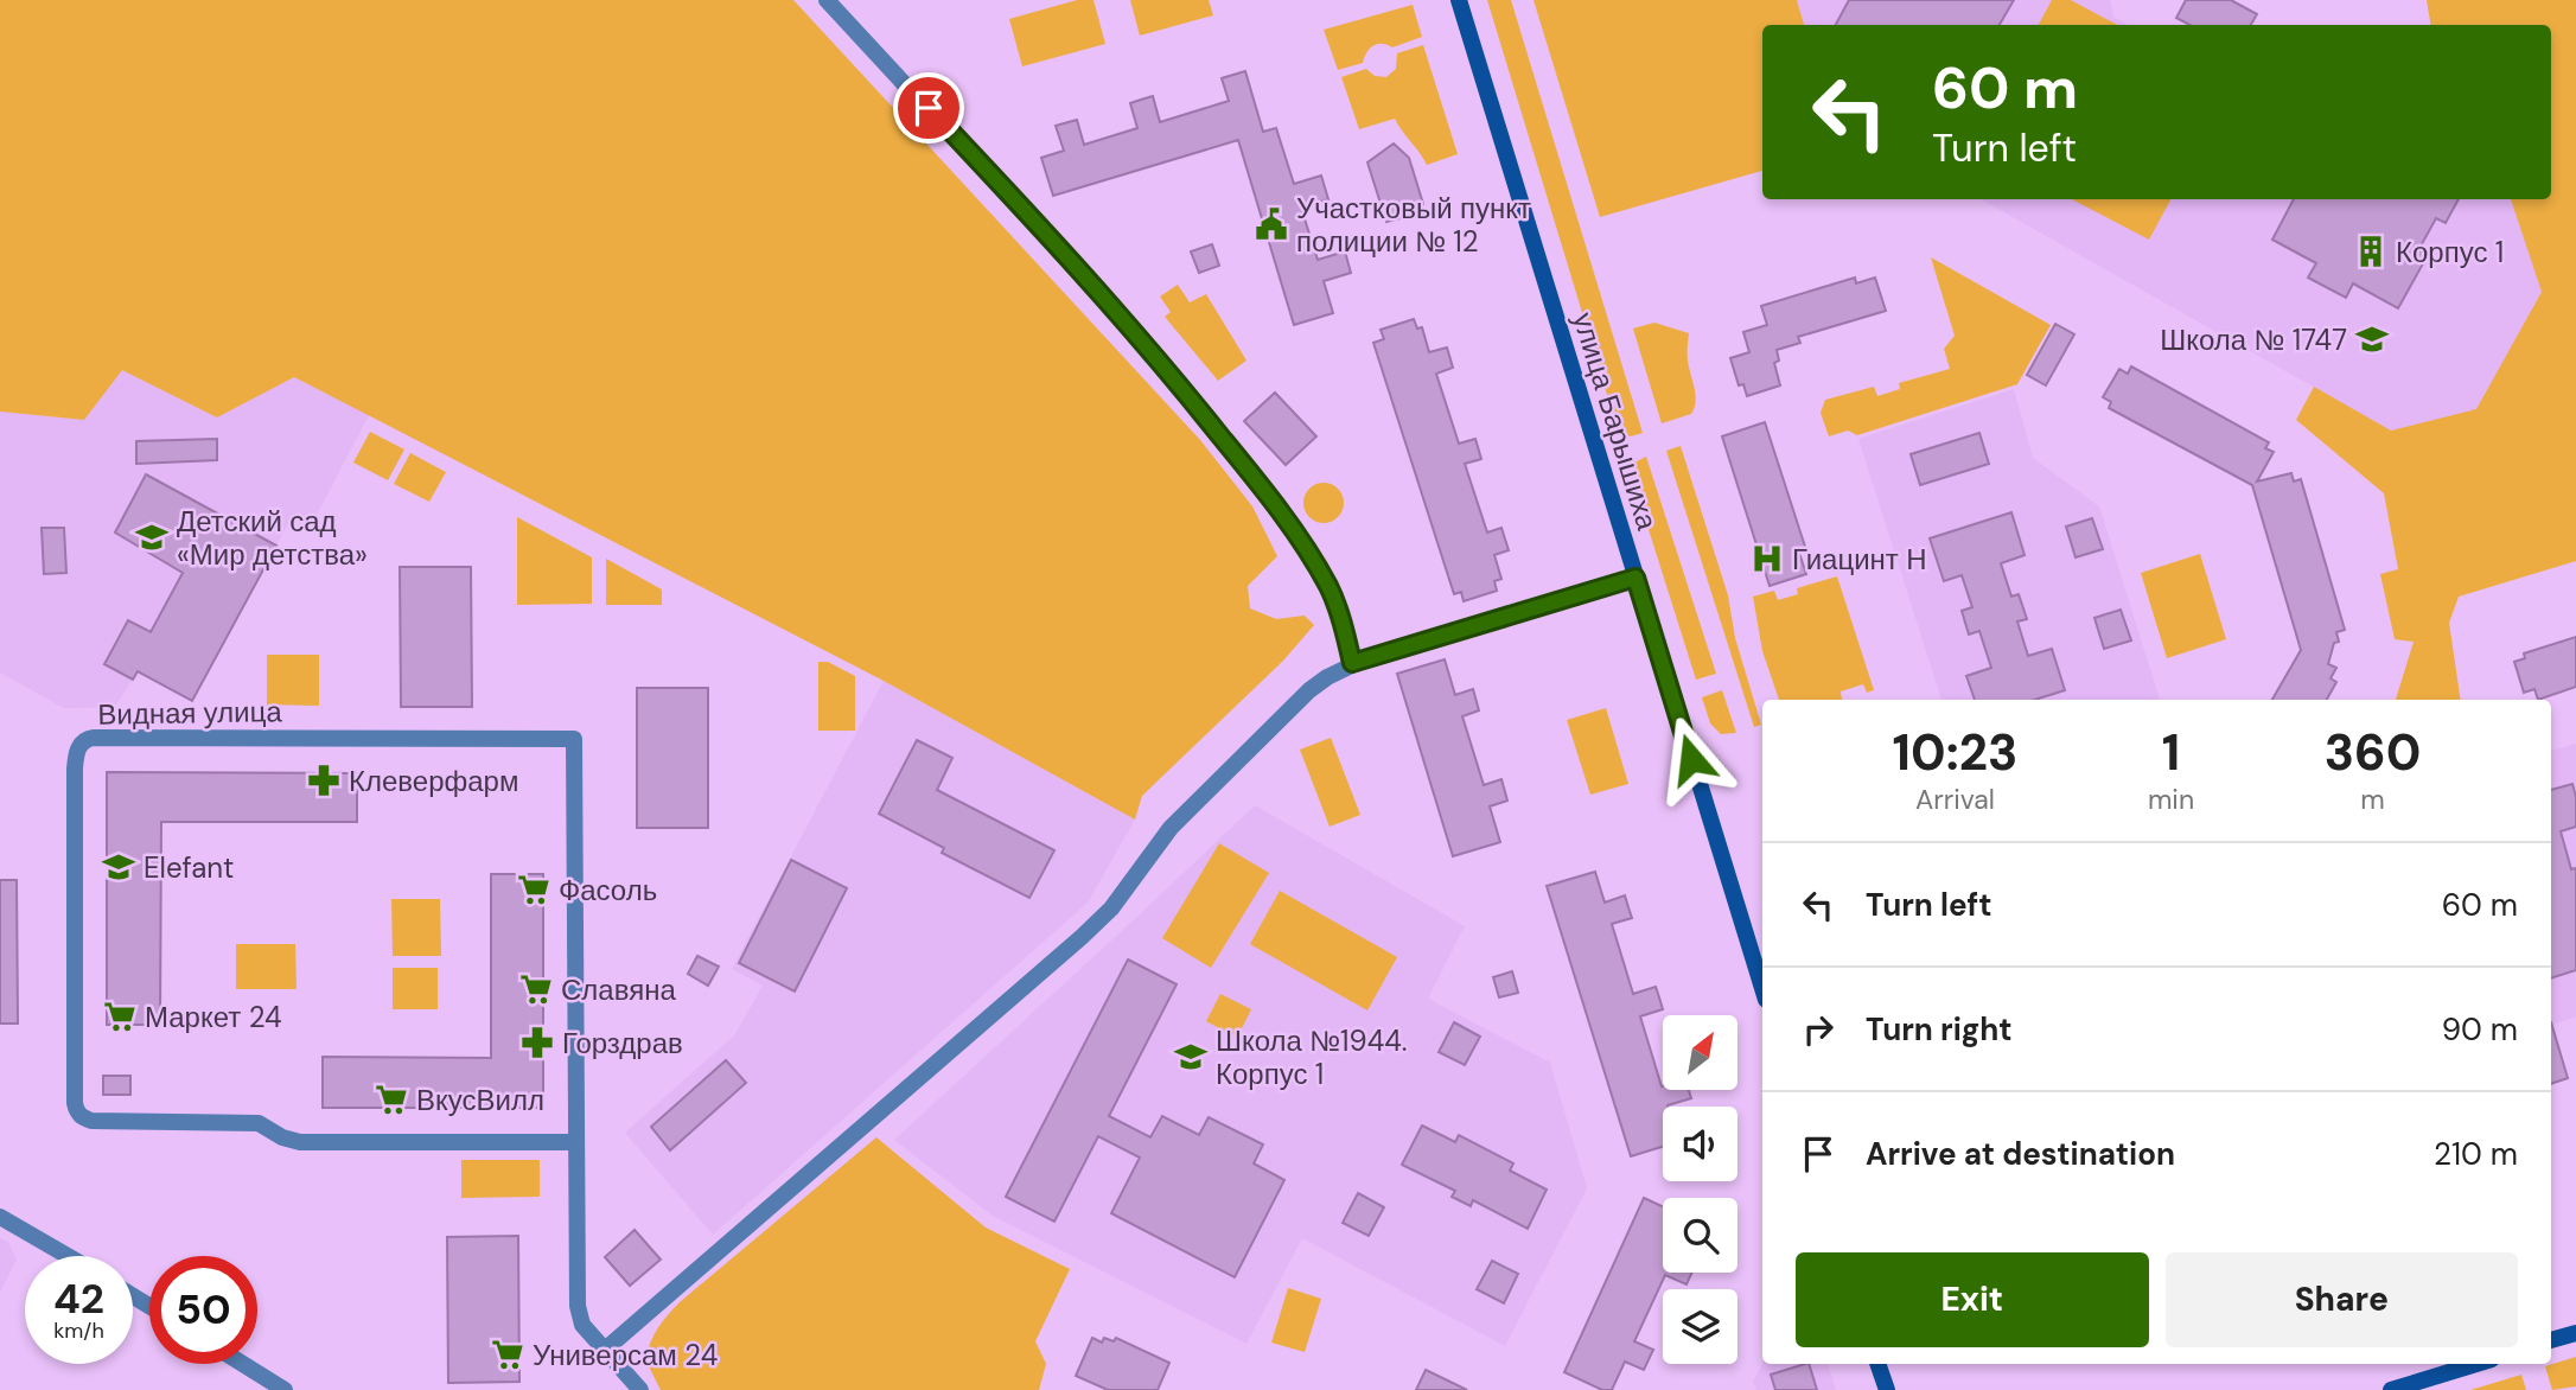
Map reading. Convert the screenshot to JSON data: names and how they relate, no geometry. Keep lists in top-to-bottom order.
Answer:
{
  "streets": {
    "main road": ["улица Барышиха"],
    "street": ["Видная улица"]
  },
  "places": {
    "public building": ["Участковый пункт полиции № 12"],
    "building": ["Корпус 1"],
    "school or university": [
      "Школа № 1747",
      "Детский сад «Мир детства»",
      "Elefant",
      "Школа №1944. Корпус 1"
    ],
    "hospital": ["Гиацинт Н"],
    "pharmacy": ["Клеверфарм", "Горздрав"],
    "supermarket": [
      "Фасоль",
      "Славяна",
      "Маркет 24",
      "ВкусВилл",
      "Универсам 24"
    ]
  },
  "north": "top right",
  "page": {
    "turn": ["60 m", "Turn left"],
    "eta": [
      "10:23",
      "Arrival",
      "1",
      "min",
      "360",
      "m"
    ],
    "list": [
      {
        "name": "Turn left",
        "value": "60 m"
      },
      {
        "name": "Turn right",
        "value": "90 m"
      },
      {
        "name": "Arrive at destination",
        "value": "210 m"
      }
    ],
    "buttons": ["Exit", "Share"],
    "speed": "42 km/h",
    "limit": "50"
  }
}
